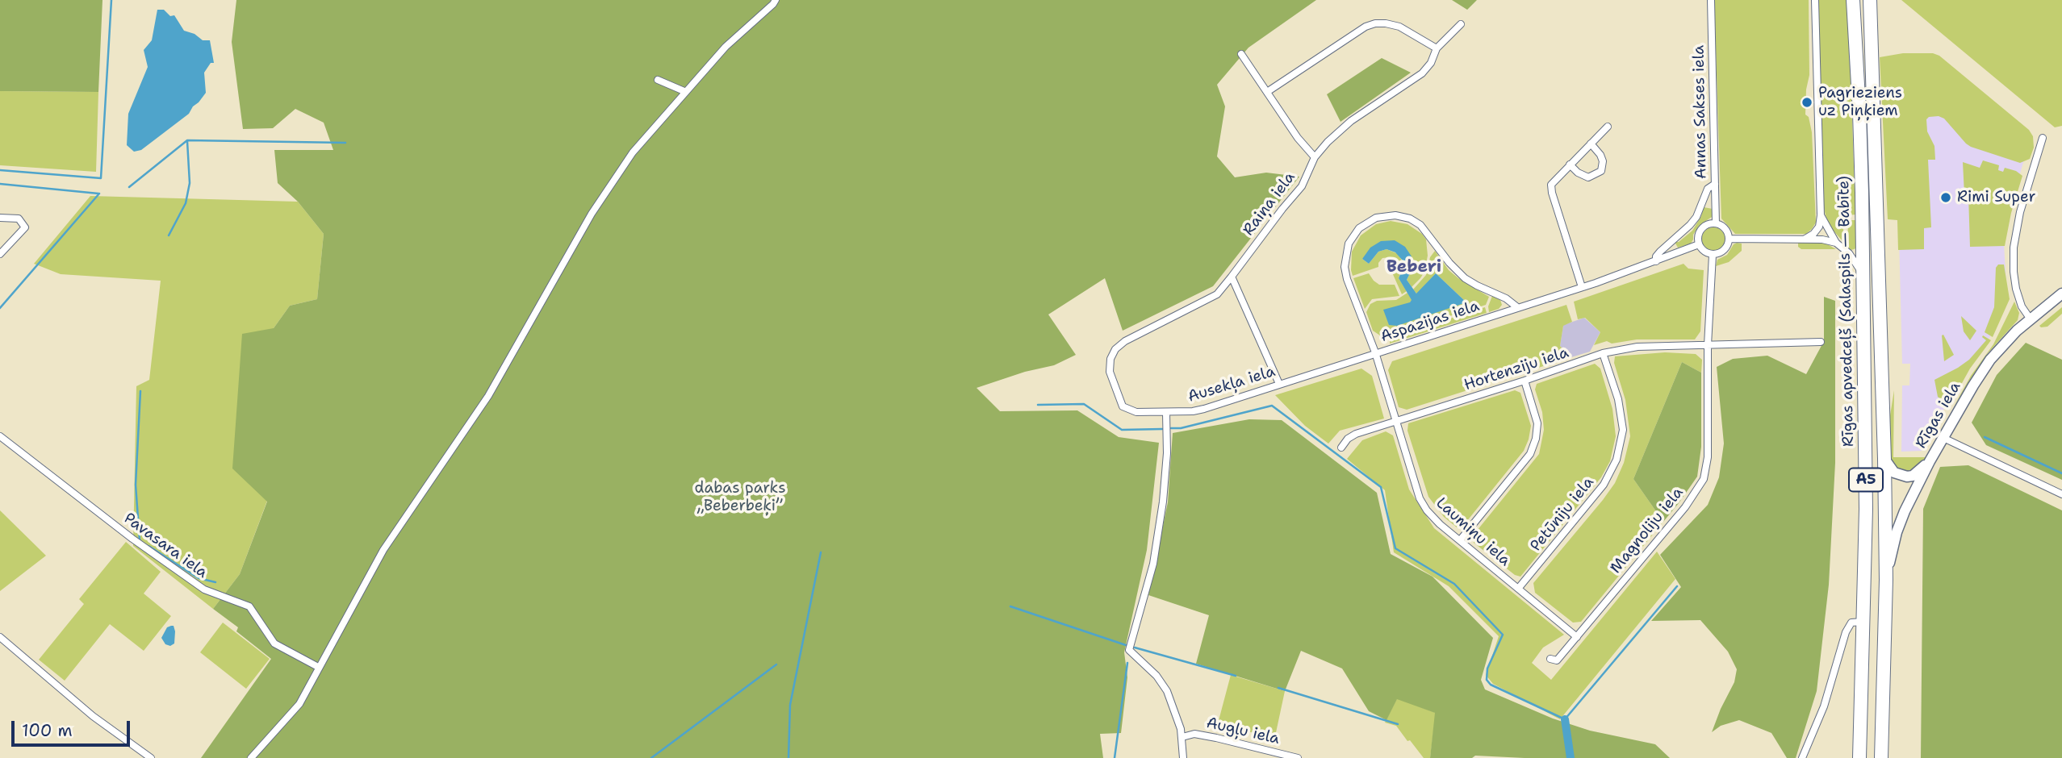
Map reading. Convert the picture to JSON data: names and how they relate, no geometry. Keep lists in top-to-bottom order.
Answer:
{
  "streets": {
    "highway": ["Rīgas apvedceļš (Salaspils — Babīte)", "A5"],
    "main road": ["Rīgas iela"],
    "street": [
      "Annas Sakses iela",
      "Raiņa iela",
      "Aspazijas iela",
      "Hortenziju iela",
      "Ausekļa iela",
      "Petūniju iela",
      "Magnoliju iela",
      "Laumiņu iela",
      "Pavasara iela",
      "Augļu iela"
    ]
  },
  "crossings": [
    ["Annas Sakses iela", "Aspazijas iela"],
    ["Annas Sakses iela", "Magnoliju iela"],
    ["Raiņa iela", "Ausekļa iela"],
    ["Rīgas apvedceļš (Salaspils — Babīte)", "Rīgas iela"],
    ["Aspazijas iela", "Ausekļa iela"],
    ["Aspazijas iela", "Magnoliju iela"],
    ["Aspazijas iela", "Laumiņu iela"],
    ["Hortenziju iela", "Petūniju iela"],
    ["Hortenziju iela", "Magnoliju iela"],
    ["Hortenziju iela", "Laumiņu iela"],
    ["Ausekļa iela", "Laumiņu iela"],
    ["Petūniju iela", "Laumiņu iela"],
    ["Magnoliju iela", "Laumiņu iela"]
  ],
  "districts": ["Beberi"],
  "parks": ["dabas parks „Beberbeķi”"],
  "places": ["Pagrieziens uz Piņķiem", "Rimi Super"],
  "scale_bar": "100 m"
}
